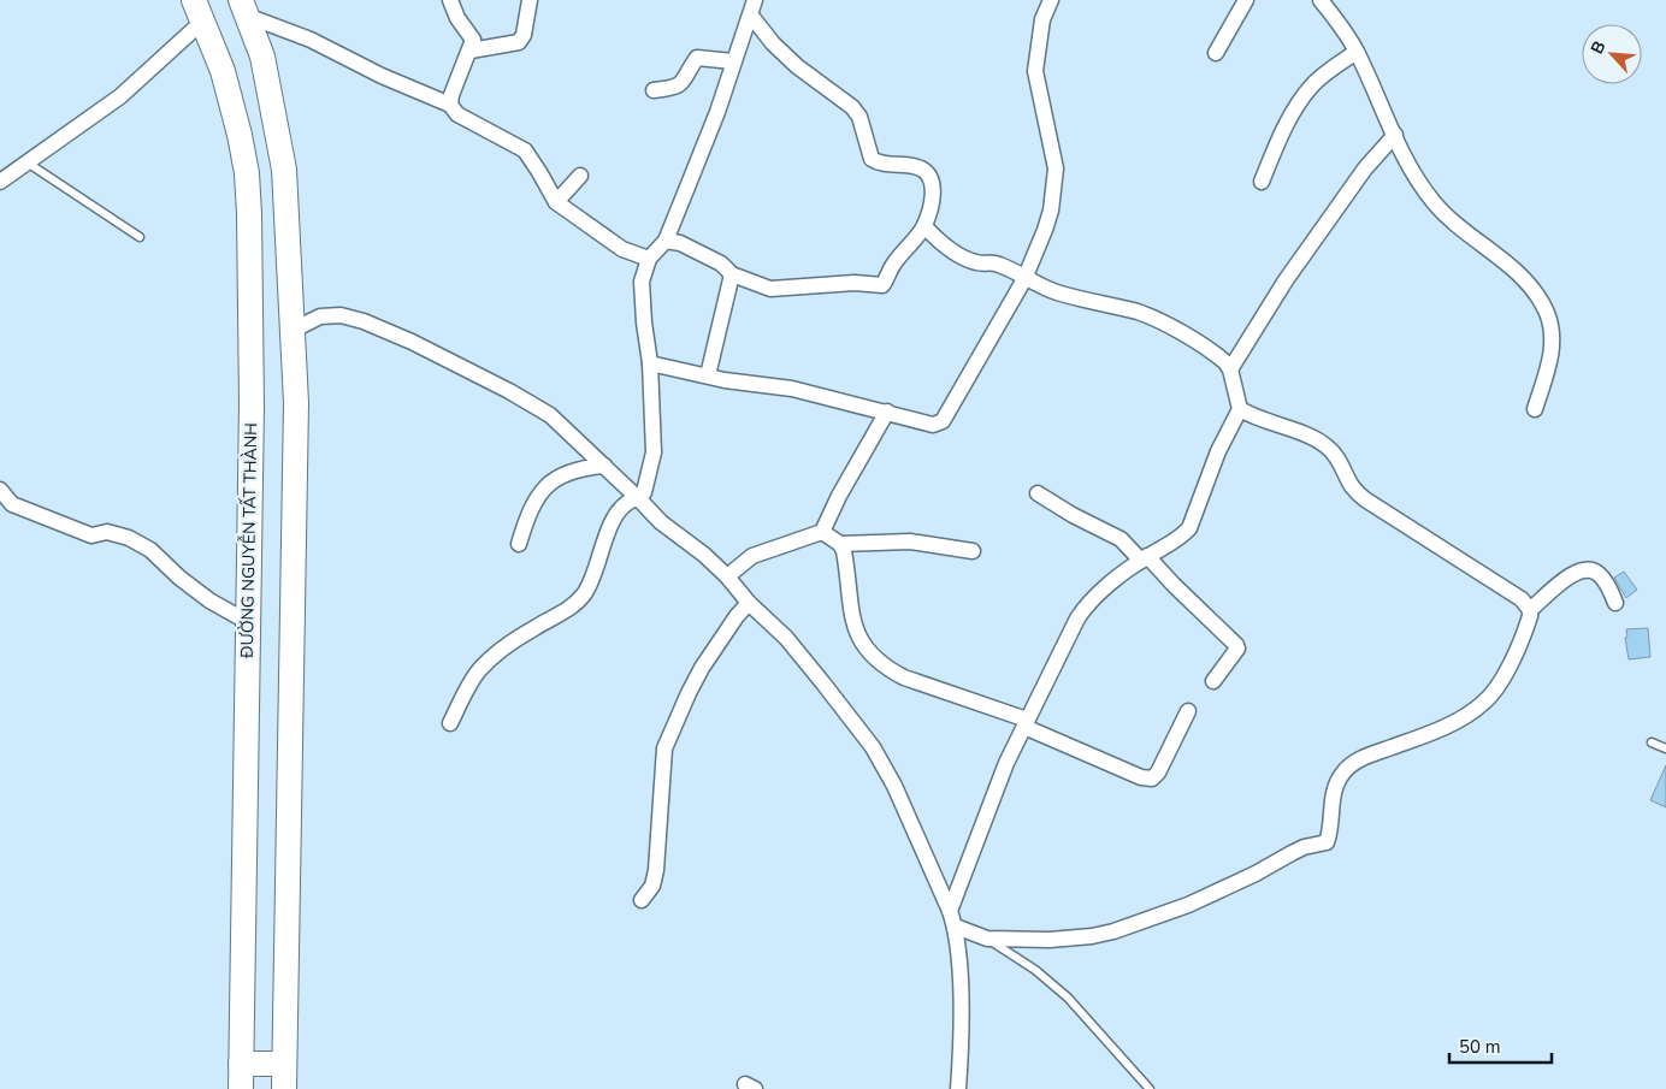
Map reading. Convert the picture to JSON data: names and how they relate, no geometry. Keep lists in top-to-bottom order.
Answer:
{
  "streets": {
    "main road": ["ĐƯỜNG NGUYỄN TẤT THÀNH"]
  },
  "scale_bar": "50 m",
  "north": "top left"
}
